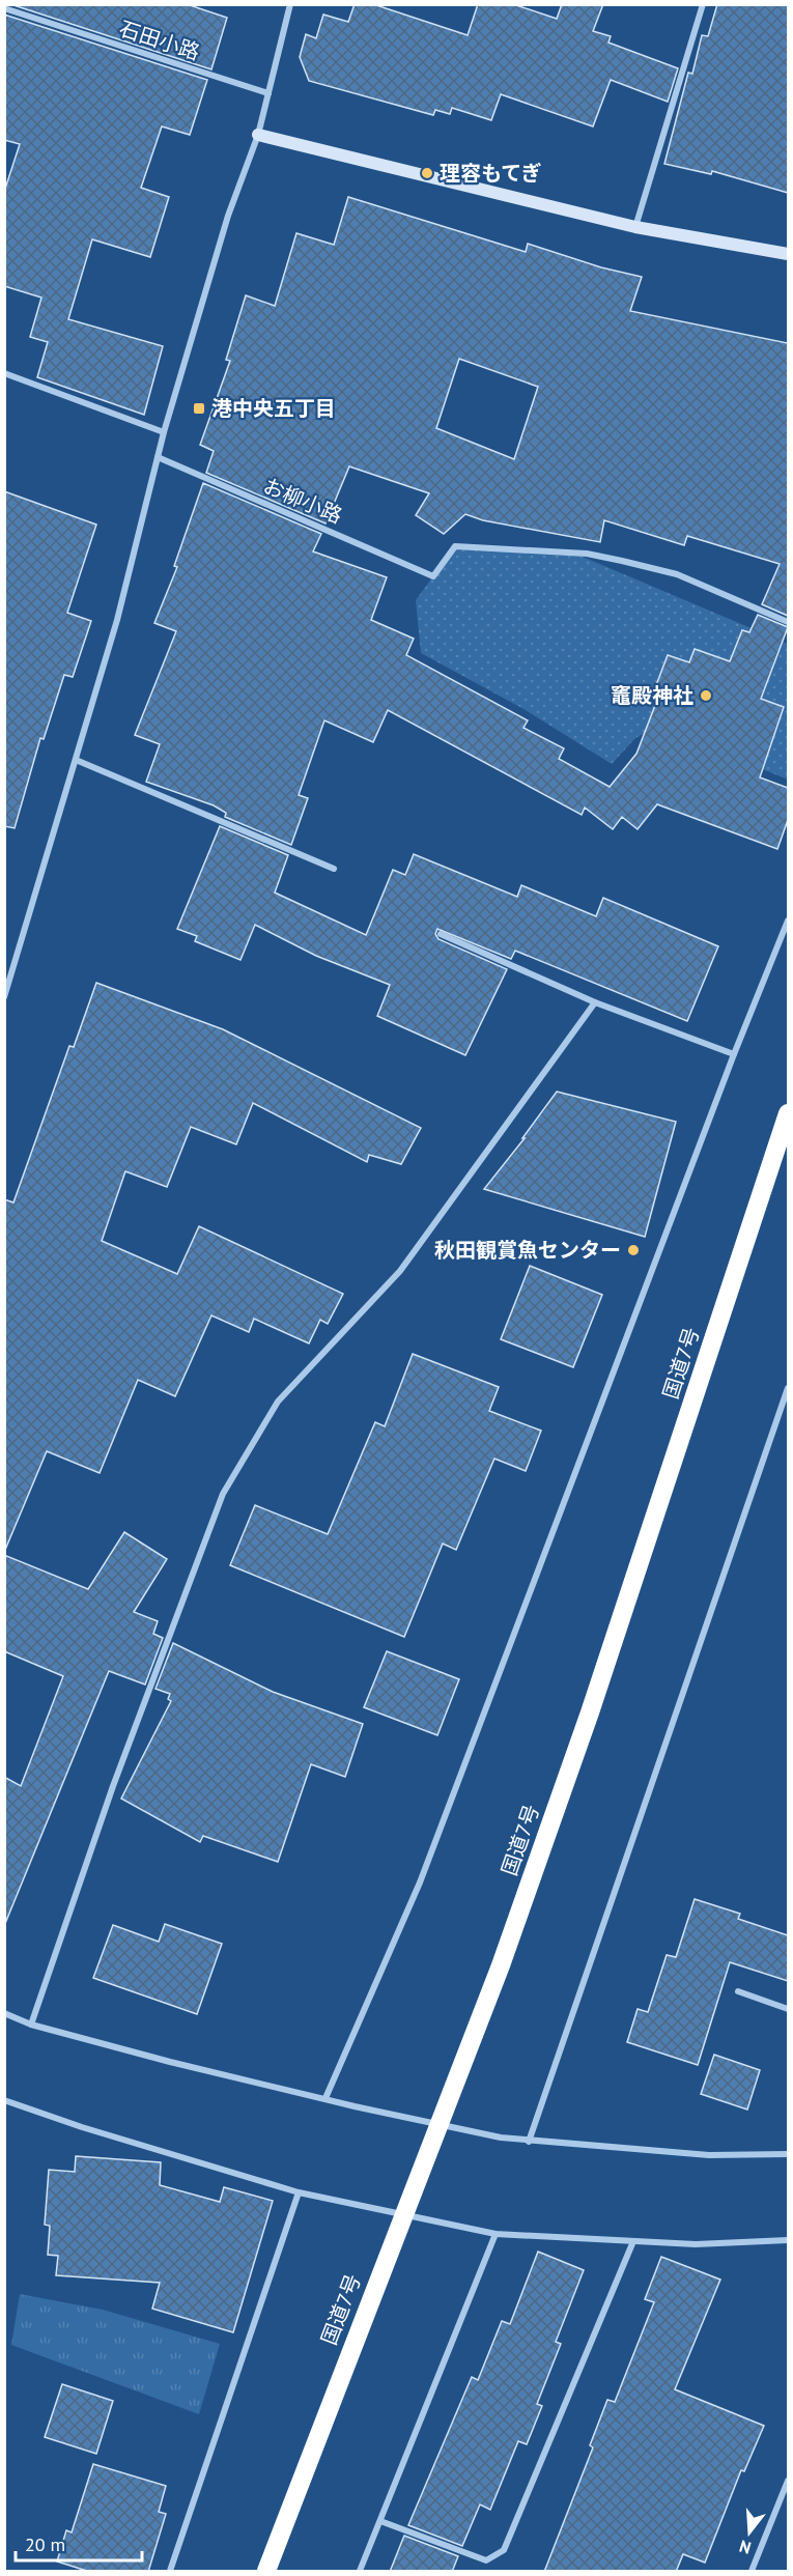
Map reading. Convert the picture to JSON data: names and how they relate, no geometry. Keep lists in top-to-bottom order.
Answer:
{
  "streets": {
    "highway": ["国道7号"],
    "street": ["石田小路", "お柳小路"]
  },
  "places": {
    "other": ["理容もてぎ", "竈殿神社", "秋田観賞魚センター"],
    "transit": ["港中央五丁目"]
  },
  "scale_bar": "20 m",
  "north": "bottom"
}
